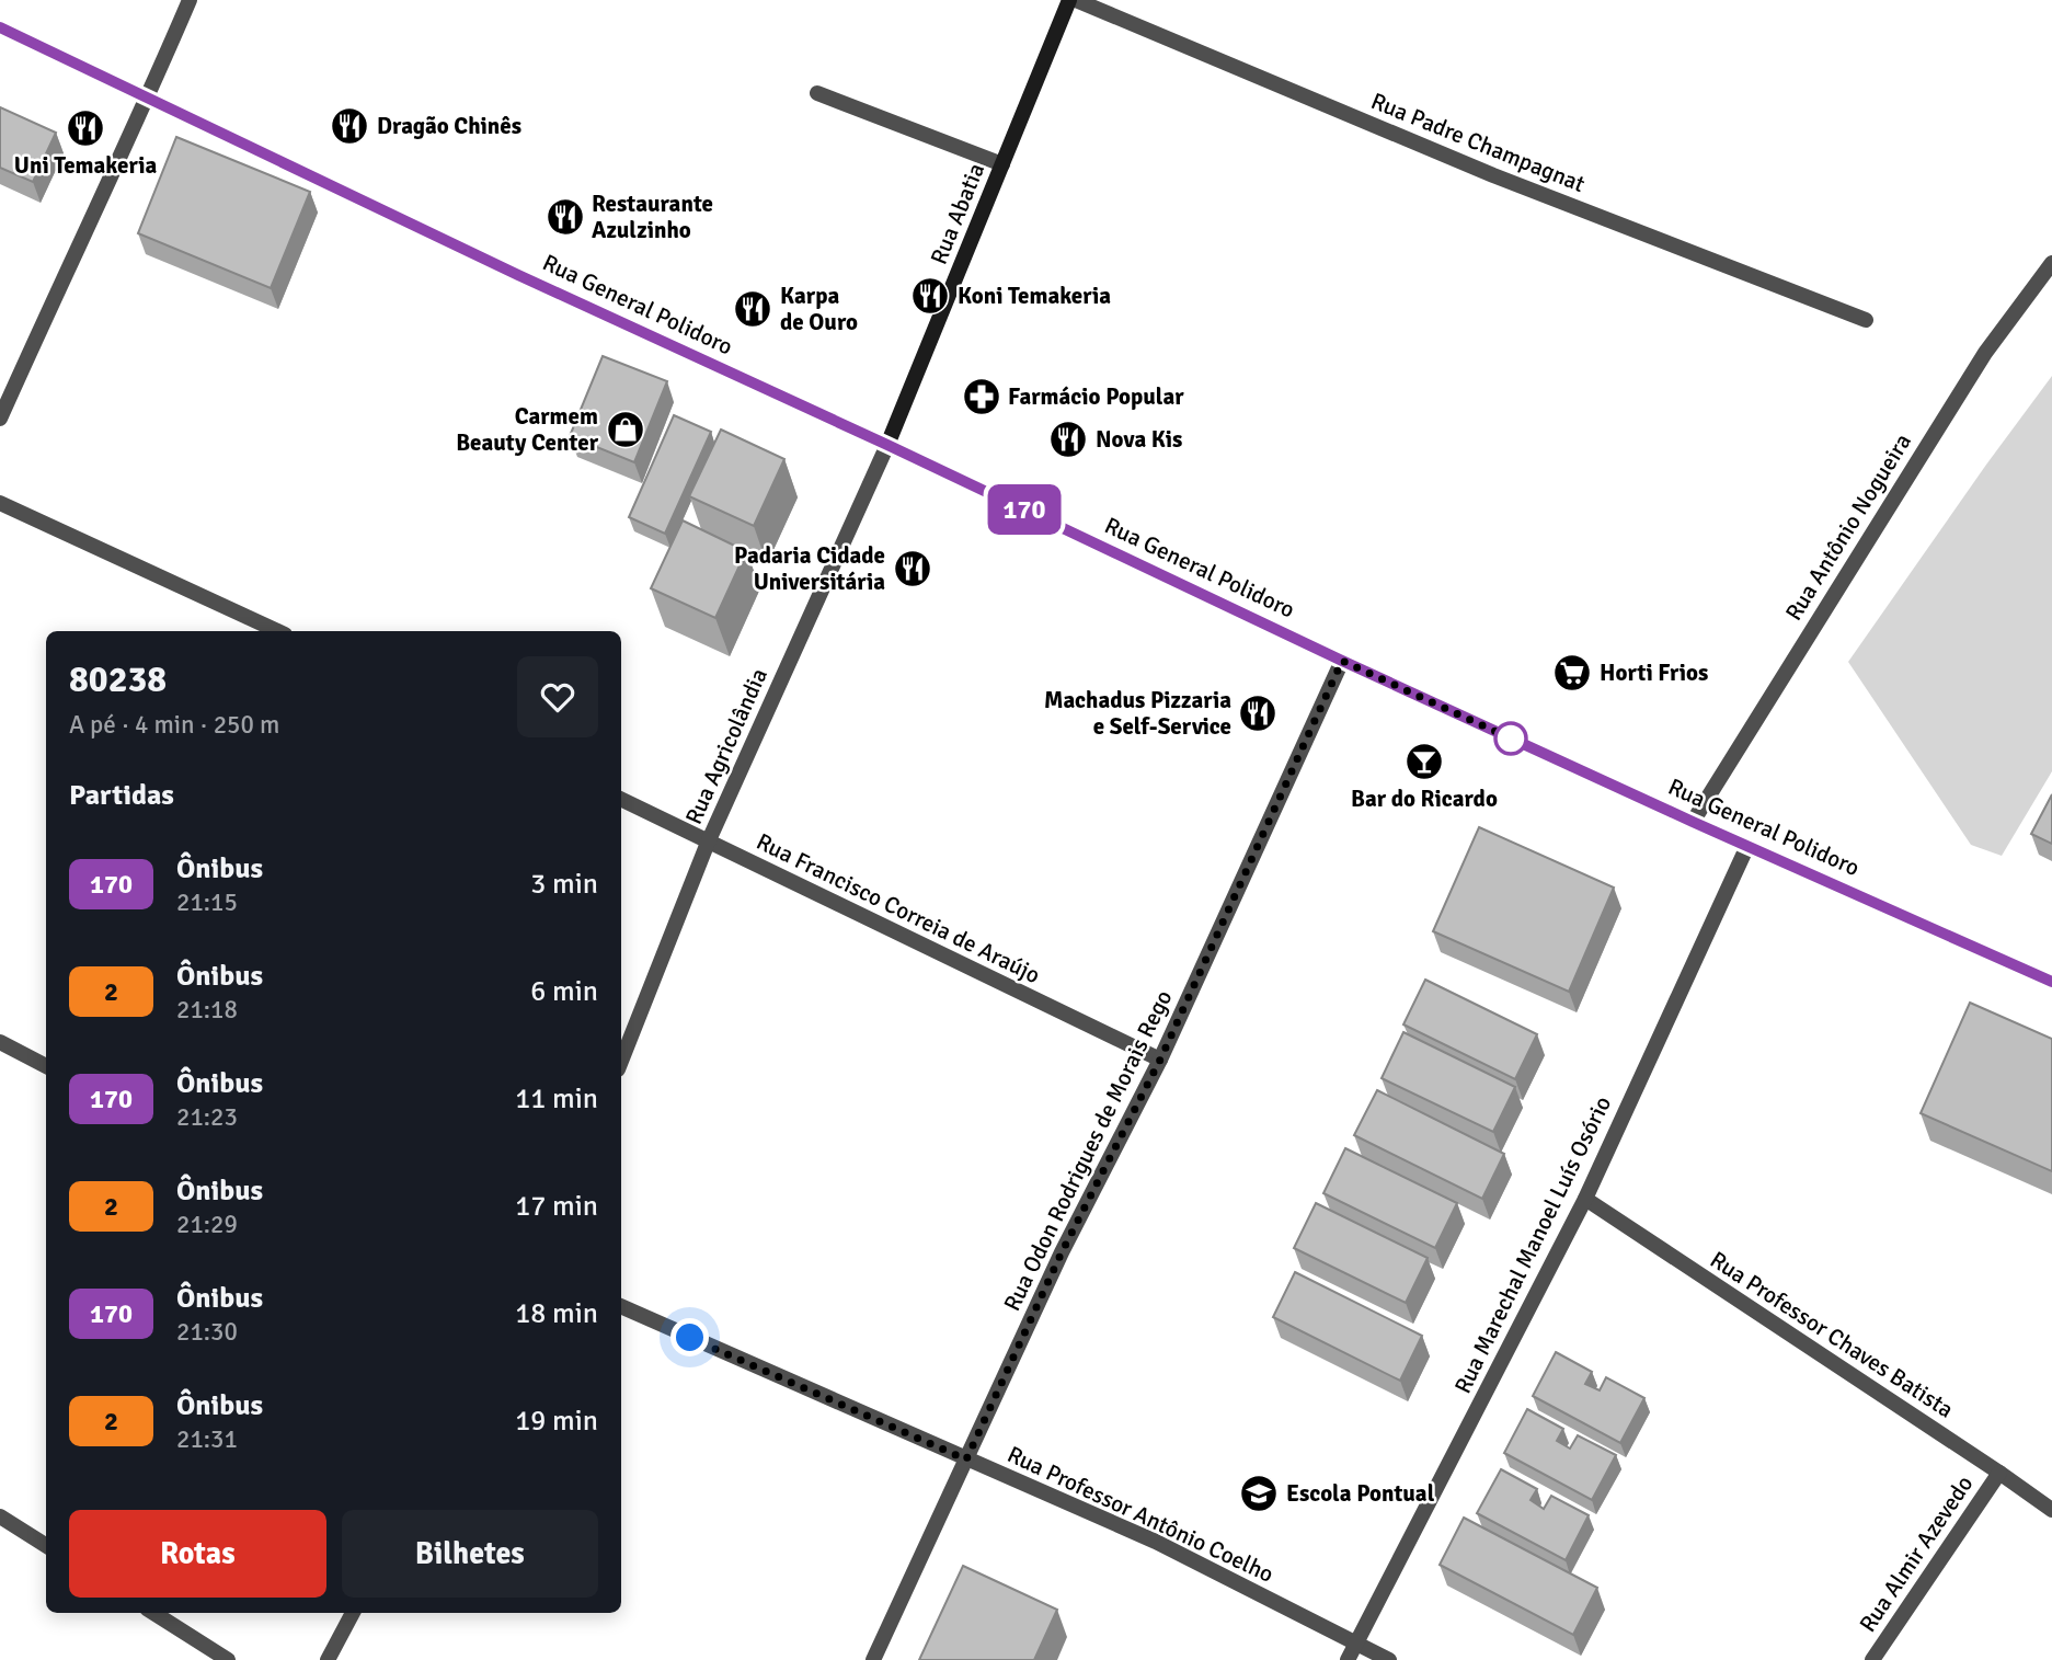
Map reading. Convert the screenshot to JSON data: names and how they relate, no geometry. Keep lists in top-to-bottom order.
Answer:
{
  "streets": {
    "street": [
      "Rua Padre Champagnat",
      "Rua Abatia",
      "Rua General Polidoro",
      "Rua Antônio Nogueira",
      "Rua Agricolândia",
      "Rua Francisco Correia de Araújo",
      "Rua Odon Rodrigues de Morais Rego",
      "Rua Marechal Manoel Luís Osório",
      "Rua Professor Chaves Batista",
      "Rua Professor Antônio Coelho",
      "Rua Almir Azevedo"
    ]
  },
  "crossings": [
    ["Rua Abatia", "Rua General Polidoro"],
    ["Rua Abatia", "Rua Agricolândia"],
    ["Rua General Polidoro", "Rua Antônio Nogueira"],
    ["Rua General Polidoro", "Rua Agricolândia"],
    ["Rua General Polidoro", "Rua Odon Rodrigues de Morais Rego"],
    ["Rua General Polidoro", "Rua Marechal Manoel Luís Osório"],
    ["Rua Agricolândia", "Rua Francisco Correia de Araújo"],
    ["Rua Francisco Correia de Araújo", "Rua Odon Rodrigues de Morais Rego"],
    ["Rua Odon Rodrigues de Morais Rego", "Rua Professor Antônio Coelho"],
    ["Rua Marechal Manoel Luís Osório", "Rua Professor Chaves Batista"],
    ["Rua Marechal Manoel Luís Osório", "Rua Professor Antônio Coelho"],
    ["Rua Professor Chaves Batista", "Rua Almir Azevedo"]
  ],
  "places": {
    "restaurant": [
      "Dragão Chinês",
      "Uni Temakeria",
      "Restaurante Azulzinho",
      "Koni Temakeria",
      "Karpa de Ouro",
      "Nova Kis",
      "Padaria Cidade Universitária",
      "Machadus Pizzaria e Self-Service"
    ],
    "pharmacy": ["Farmácio Popular"],
    "shop": ["Carmem Beauty Center"],
    "supermarket": ["Horti Frios"],
    "bar": ["Bar do Ricardo"],
    "school or university": ["Escola Pontual"]
  },
  "lines": ["bus line 170"],
  "page": {
    "on_map": "170",
    "heading": [
      ["80238", "A pé · 4 min · 250 m"],
      "Partidas"
    ],
    "list": [
      {
        "mark": "170",
        "name": "Ônibus",
        "note": "21:15",
        "value": "3 min"
      },
      {
        "mark": "2",
        "name": "Ônibus",
        "note": "21:18",
        "value": "6 min"
      },
      {
        "mark": "170",
        "name": "Ônibus",
        "note": "21:23",
        "value": "11 min"
      },
      {
        "mark": "2",
        "name": "Ônibus",
        "note": "21:29",
        "value": "17 min"
      },
      {
        "mark": "170",
        "name": "Ônibus",
        "note": "21:30",
        "value": "18 min"
      },
      {
        "mark": "2",
        "name": "Ônibus",
        "note": "21:31",
        "value": "19 min"
      }
    ],
    "buttons": ["Rotas", "Bilhetes"]
  }
}
